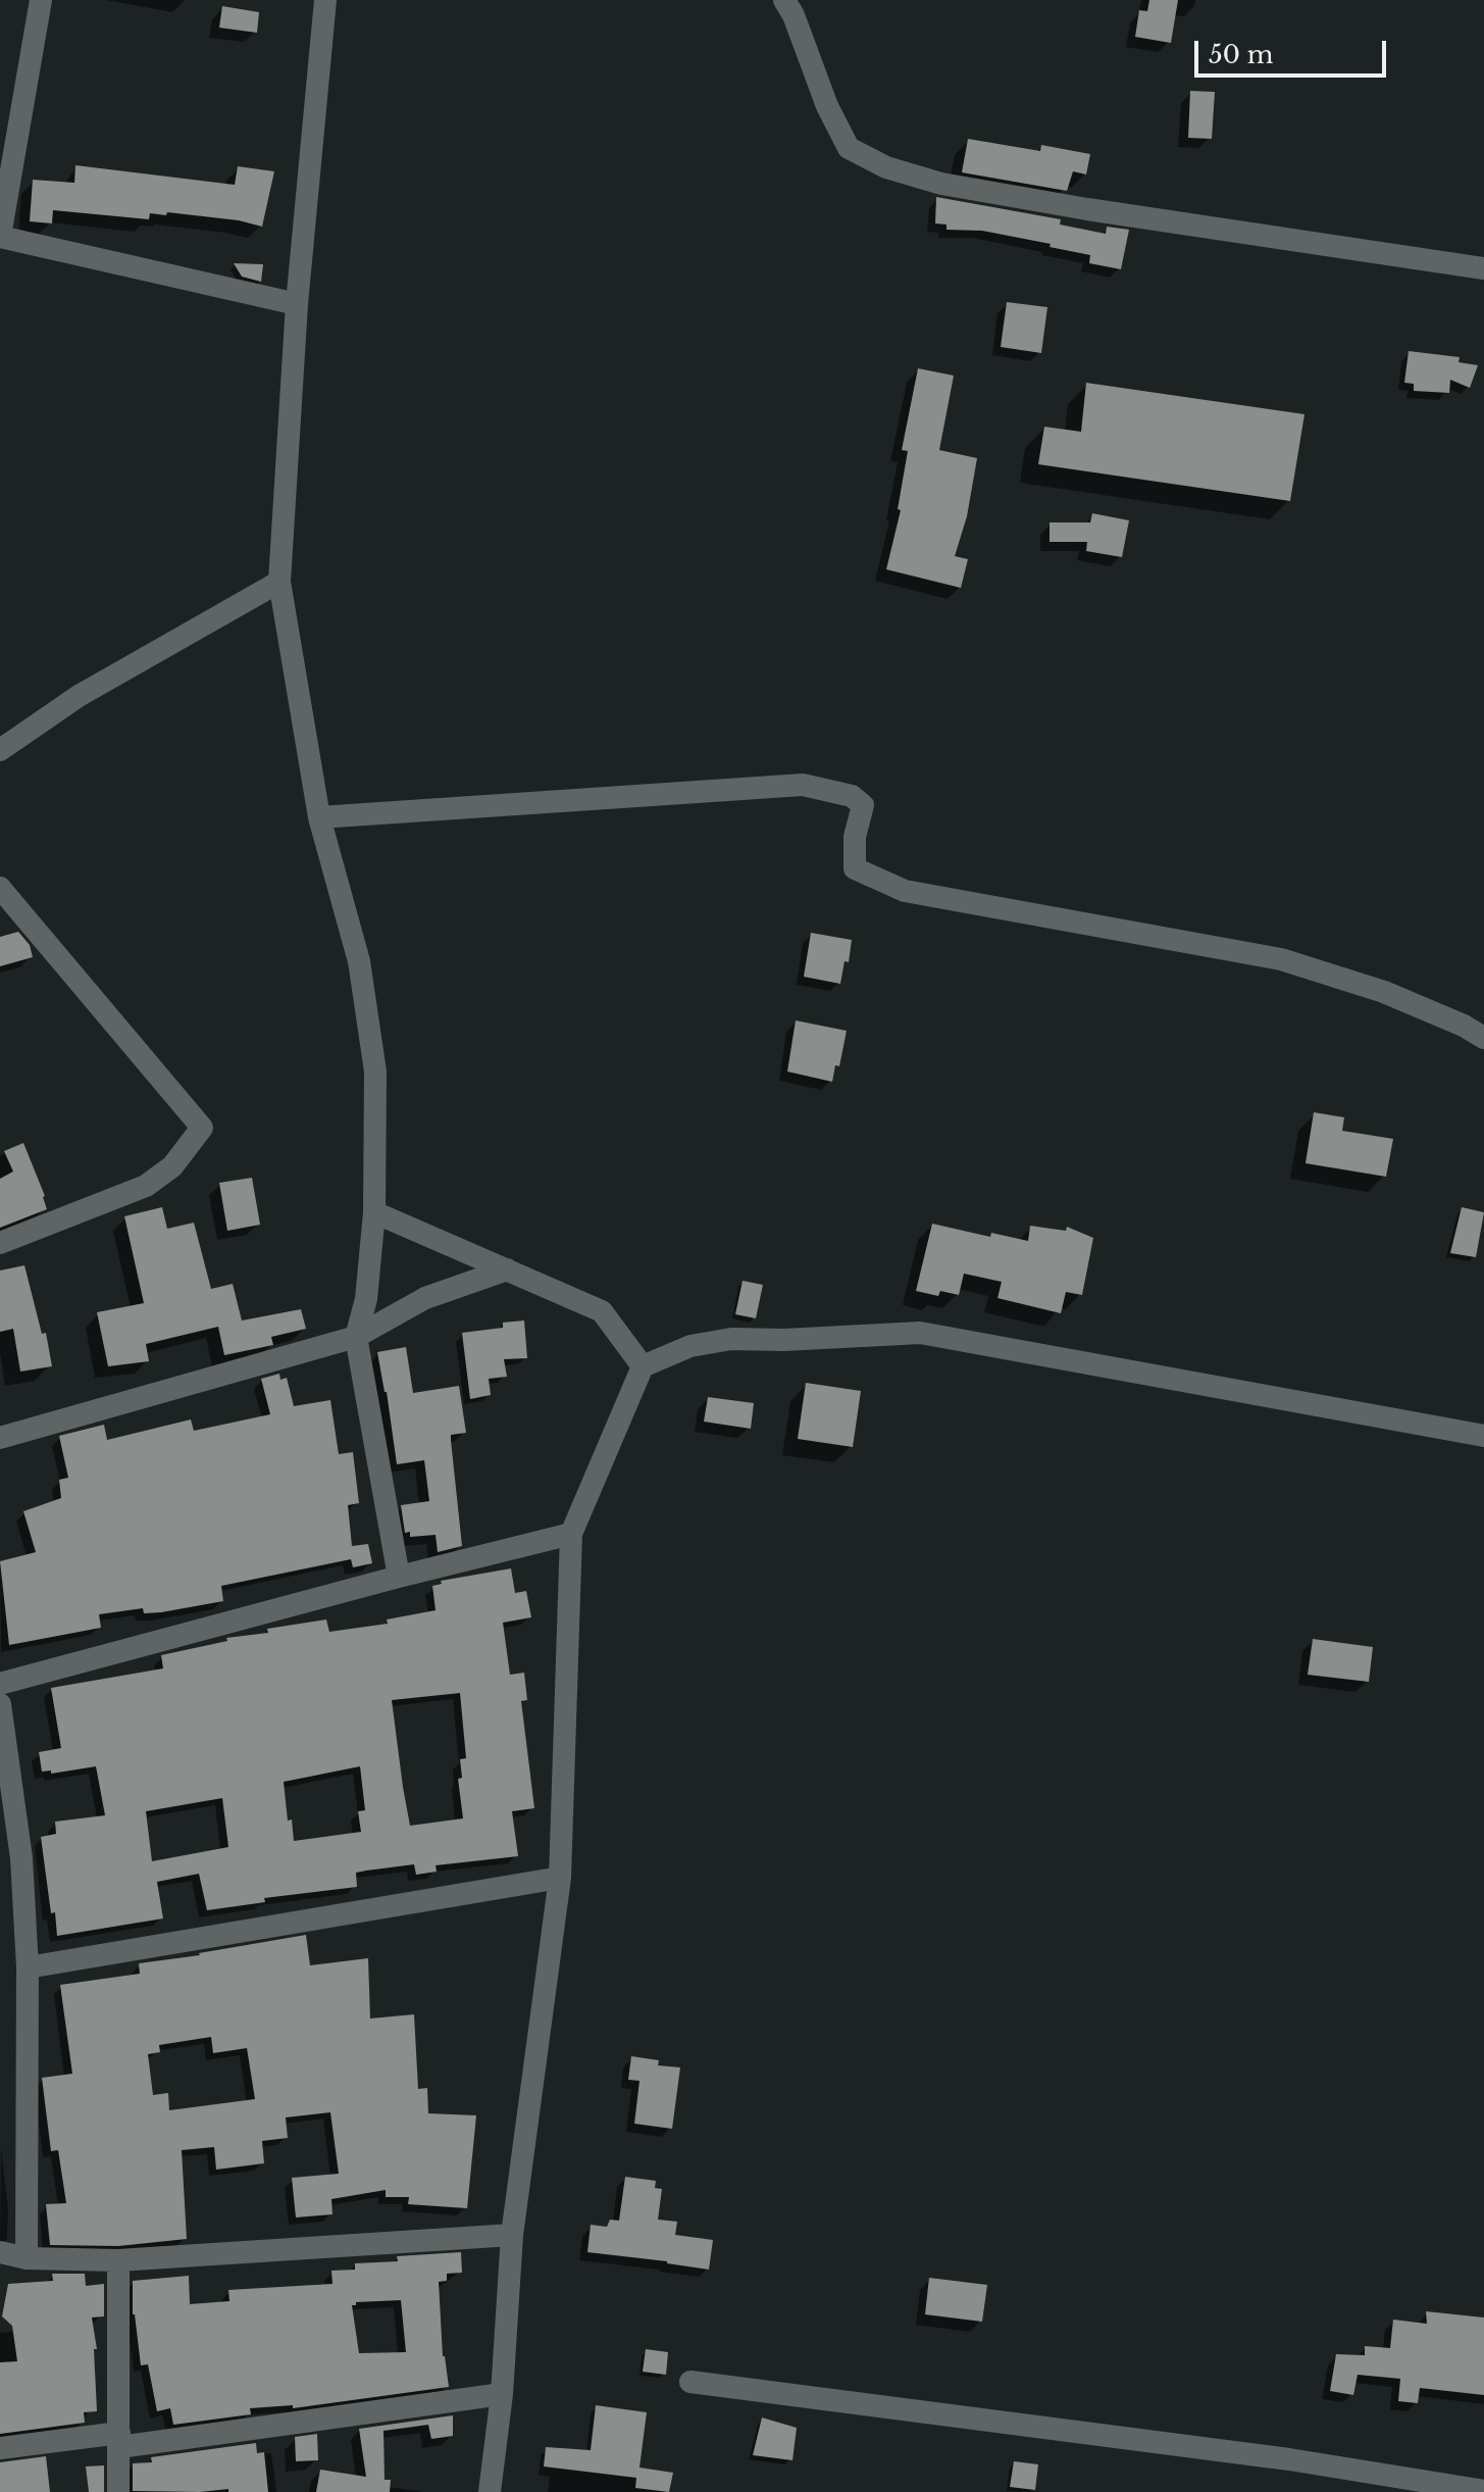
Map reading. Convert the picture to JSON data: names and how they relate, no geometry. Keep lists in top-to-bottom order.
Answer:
{
  "scale_bar": "50 m"
}
